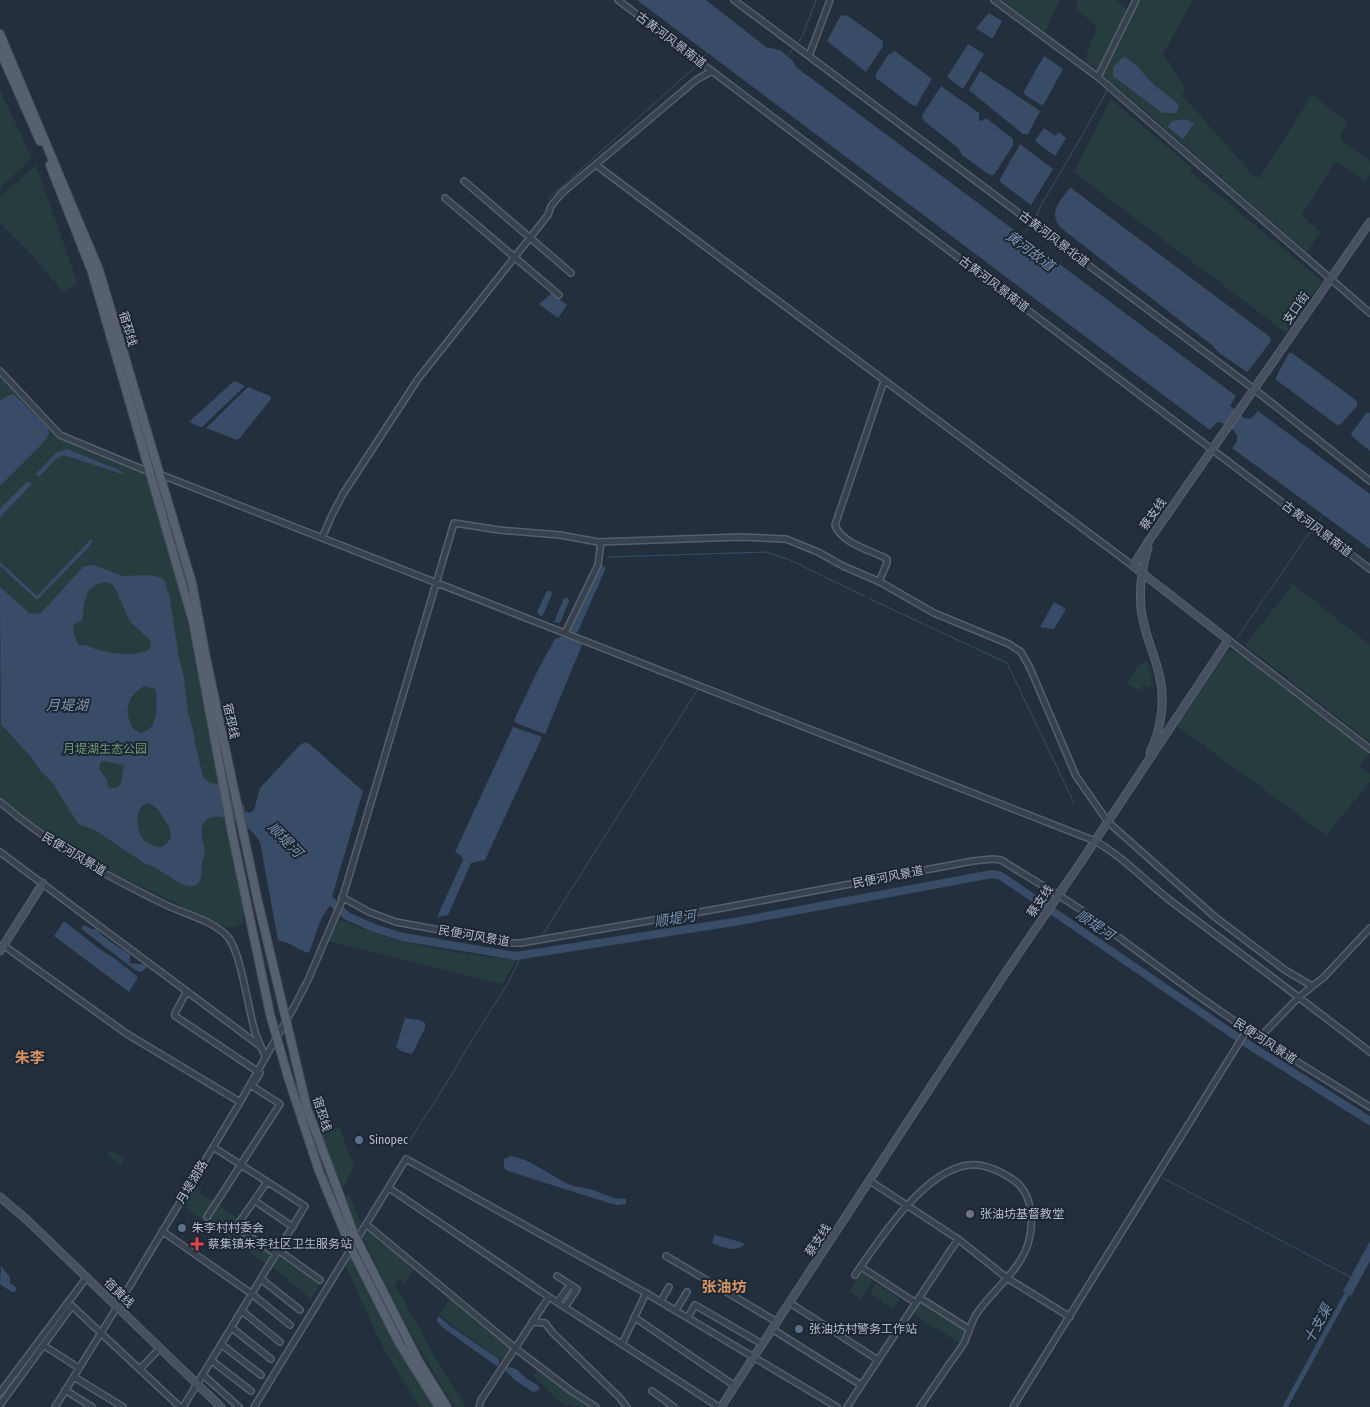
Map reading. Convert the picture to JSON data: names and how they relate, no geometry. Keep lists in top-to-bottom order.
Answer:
{
  "streets": {
    "main road": ["宿邳线"],
    "street": [
      "古黄河风景南道",
      "古黄河风景北道",
      "支口街",
      "蔡支线",
      "民便河风景道",
      "月堤湖路",
      "宿黄线"
    ]
  },
  "crossings": [
    ["古黄河风景南道", "蔡支线"],
    ["古黄河风景北道", "支口街"],
    ["支口街", "蔡支线"],
    ["宿邳线", "月堤湖路"],
    ["蔡支线", "民便河风景道"],
    ["民便河风景道", "月堤湖路"],
    ["月堤湖路", "宿黄线"]
  ],
  "districts": ["朱李", "张油坊"],
  "water": [
    "黄河故道",
    "月堤湖",
    "顺堤河",
    "十支渠"
  ],
  "parks": ["月堤湖生态公园"],
  "places": {
    "other": [
      "Sinopec",
      "张油坊基督教堂",
      "朱李村村委会",
      "张油坊村警务工作站"
    ],
    "health": ["蔡集镇朱李社区卫生服务站"]
  }
}
